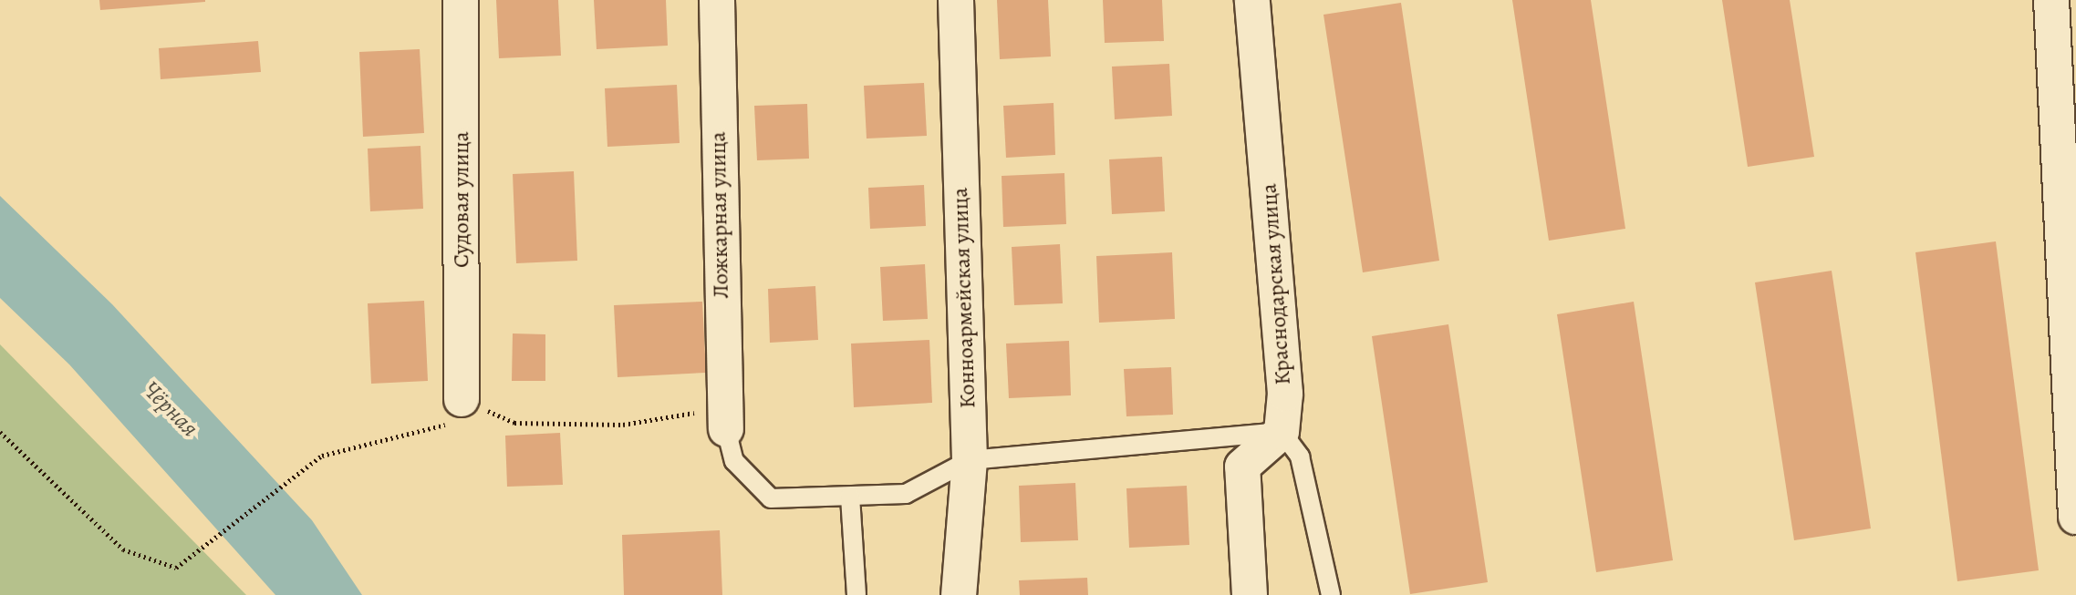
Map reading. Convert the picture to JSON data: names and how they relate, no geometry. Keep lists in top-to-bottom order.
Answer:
{
  "streets": {
    "street": [
      "Судовая улица",
      "Ложкарная улица",
      "Краснодарская улица",
      "Конноармейская улица"
    ]
  },
  "water": ["Чёрная"]
}
